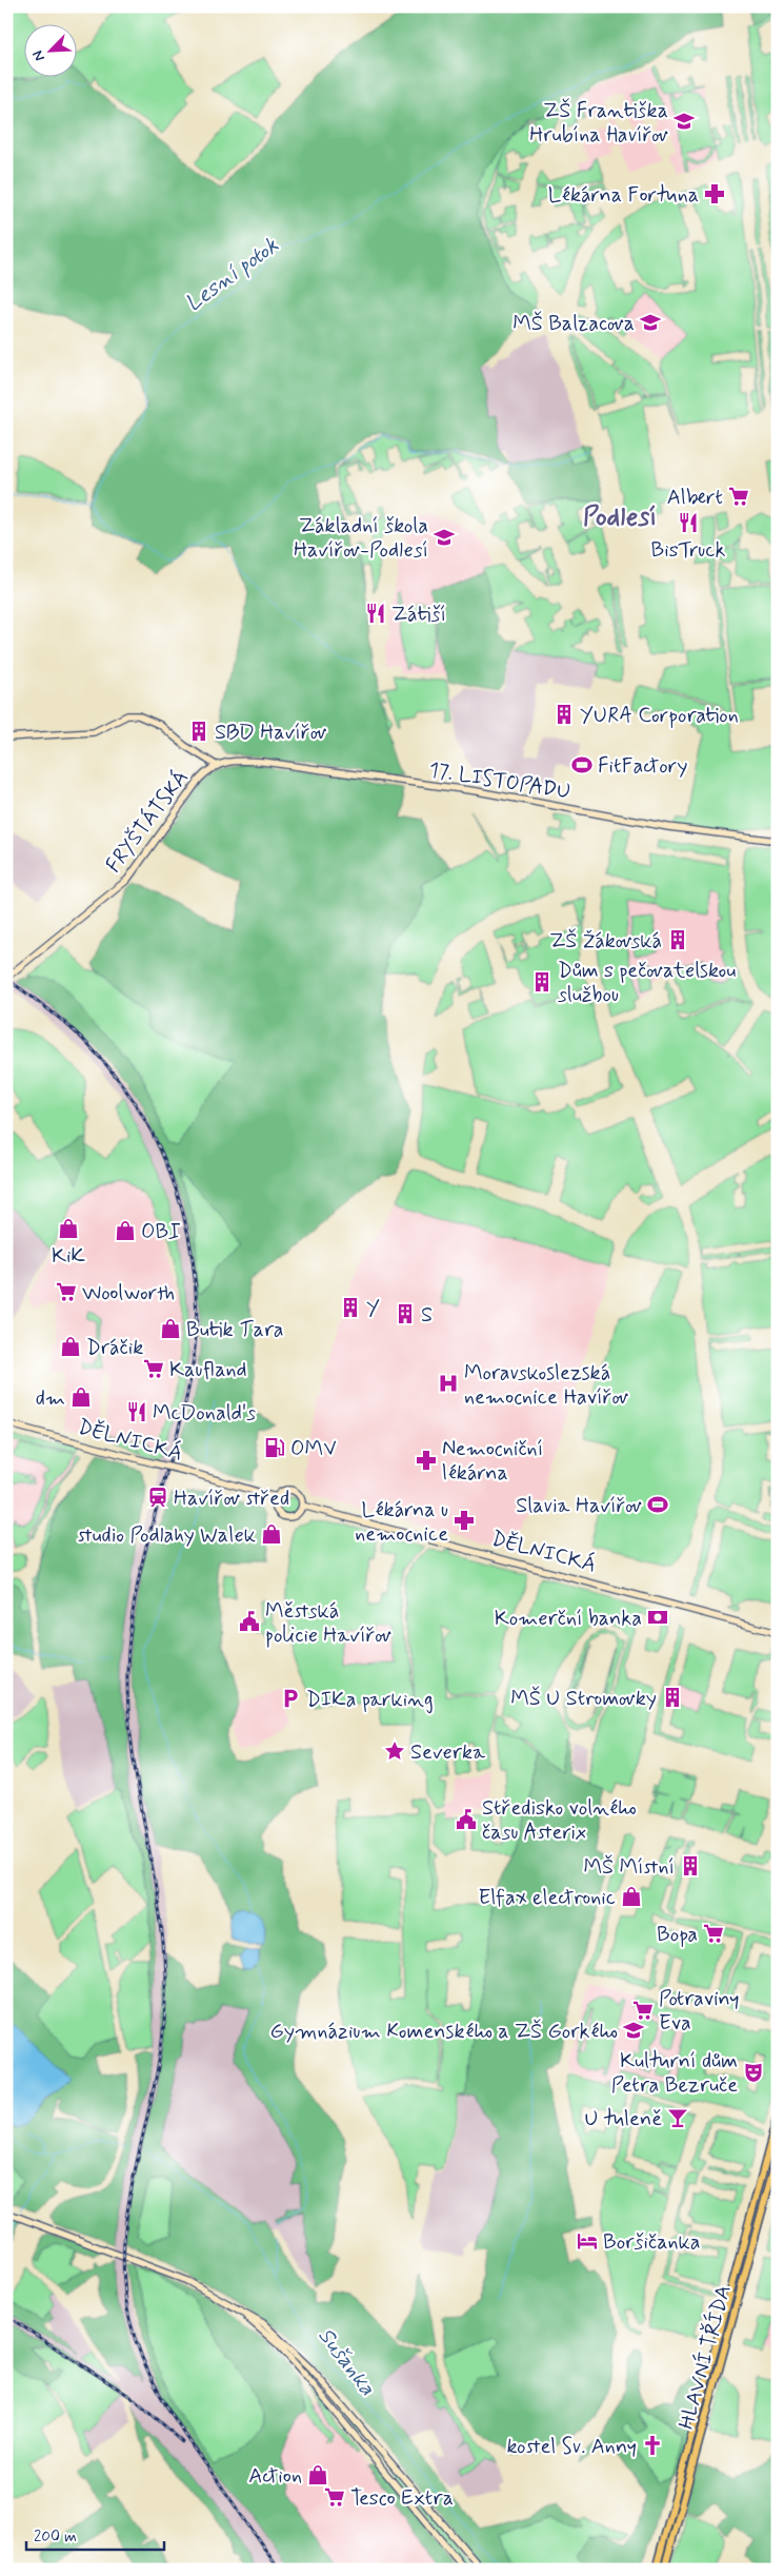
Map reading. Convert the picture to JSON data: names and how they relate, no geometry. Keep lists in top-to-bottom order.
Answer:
{
  "streets": {
    "main road": ["HLAVNÍ TŘÍDA"],
    "street": ["17. LISTOPADU", "FRYŠTÁTSKÁ", "DĚLNICKÁ"]
  },
  "crossings": [
    ["17. LISTOPADU", "FRYŠTÁTSKÁ"]
  ],
  "districts": ["Podlesí"],
  "water": ["Lesní potok", "Sušanka"],
  "places": {
    "school or university": [
      "ZŠ Františka Hrubína Havířov",
      "MŠ Balzacova",
      "Základní škola Havířov-Podlesí",
      "Gymnázium Komenského a ZŠ Gorkého"
    ],
    "pharmacy": ["Lékárna Fortuna", "Nemocniční lékárna", "Lékárna u nemocnice"],
    "supermarket": [
      "Albert",
      "Woolworth",
      "Kaufland",
      "Bopa",
      "Potraviny Eva",
      "Tesco Extra"
    ],
    "restaurant": ["BisTruck", "Zátiší", "McDonald's"],
    "building": [
      "YURA Corporation",
      "SBD Havířov",
      "ZŠ Žákovská",
      "Dům s pečovatelskou službou",
      "Y",
      "S",
      "MŠ U Stromovky",
      "MŠ Místní"
    ],
    "sports": ["FitFactory", "Slavia Havířov"],
    "shop": [
      "KiK",
      "OBI",
      "Butik Tara",
      "Dráčik",
      "dm",
      "studio Podlahy Walek",
      "Elfax electronic",
      "Action"
    ],
    "hospital": ["Moravskoslezská nemocnice Havířov"],
    "fuel station": ["OMV"],
    "station": ["Havířov střed"],
    "bank": ["Komerční banka"],
    "public building": ["Městská policie Havířov", "Středisko volného času Asterix"],
    "parking": ["DIKa parking"],
    "place": ["Severka"],
    "theatre": ["Kulturní dům Petra Bezruče"],
    "bar": ["U tuleně"],
    "hotel": ["Boršičanka"],
    "church": ["kostel Sv. Anny"]
  },
  "scale_bar": "200 m",
  "north": "bottom left"
}
